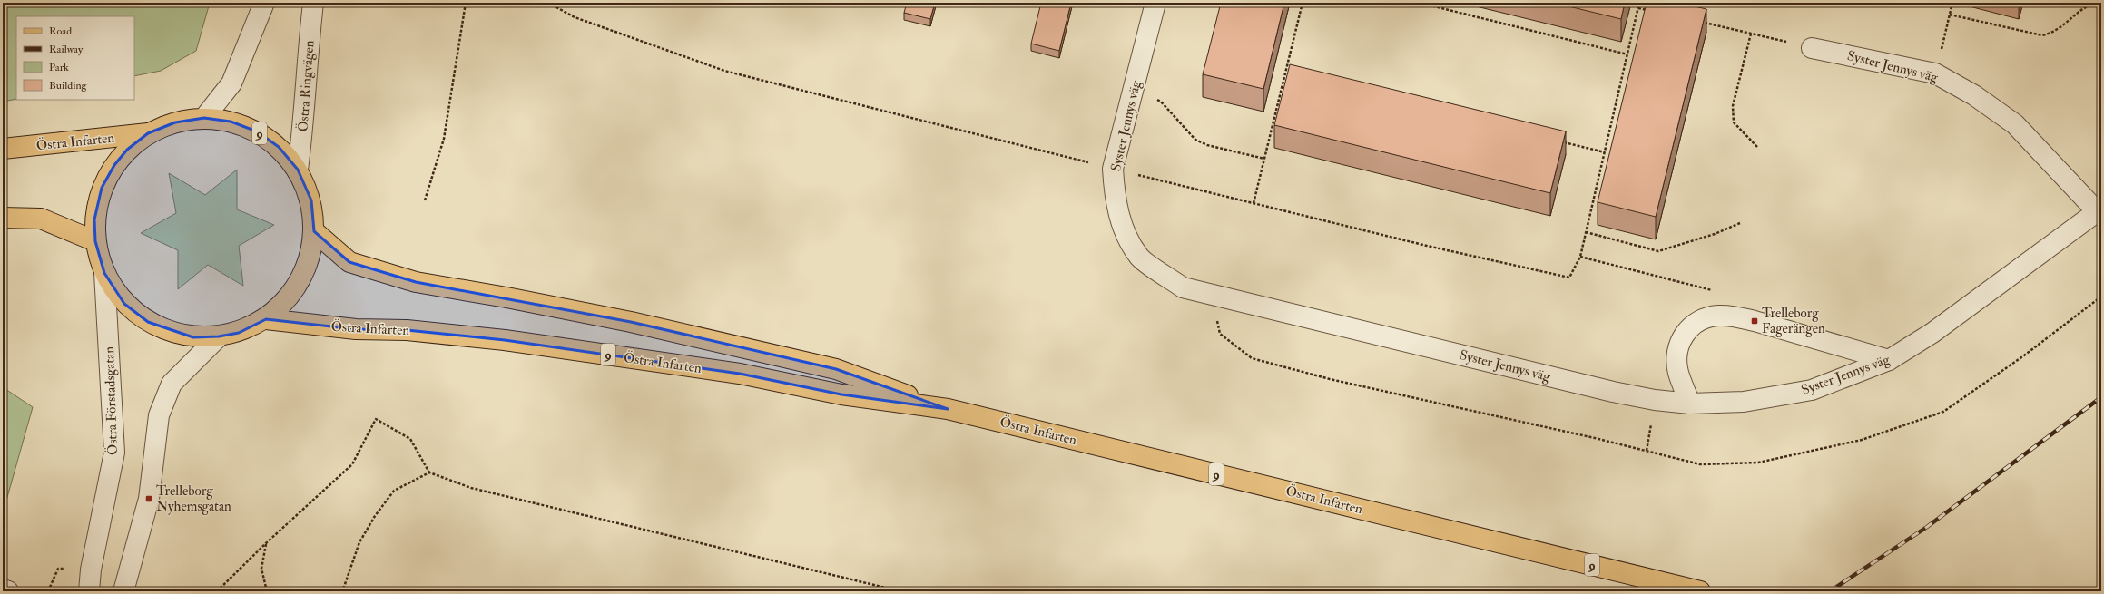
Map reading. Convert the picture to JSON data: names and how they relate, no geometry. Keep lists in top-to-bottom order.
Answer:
{
  "streets": {
    "main road": ["9", "Östra Infarten"],
    "street": ["Syster Jennys väg", "Östra Ringvägen", "Östra Förstadsgatan"]
  },
  "crossings": [
    ["Östra Ringvägen", "9"],
    ["9", "Östra Infarten"],
    ["9", "Östra Förstadsgatan"]
  ],
  "places": {
    "transit": ["Trelleborg Fagerängen", "Trelleborg Nyhemsgatan"]
  },
  "legend": [
    "Road",
    "Railway",
    "Park",
    "Building"
  ]
}
